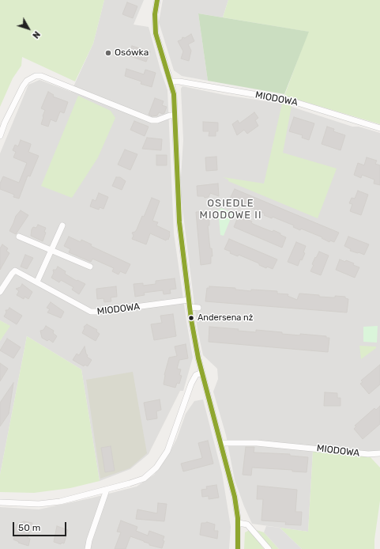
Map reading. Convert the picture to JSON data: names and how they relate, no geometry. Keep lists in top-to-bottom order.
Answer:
{
  "streets": {
    "street": ["MIODOWA"]
  },
  "districts": ["OSIEDLE MIODOWE II"],
  "places": ["Osówka", "Andersena nż"],
  "scale_bar": "50 m",
  "north": "bottom right"
}
